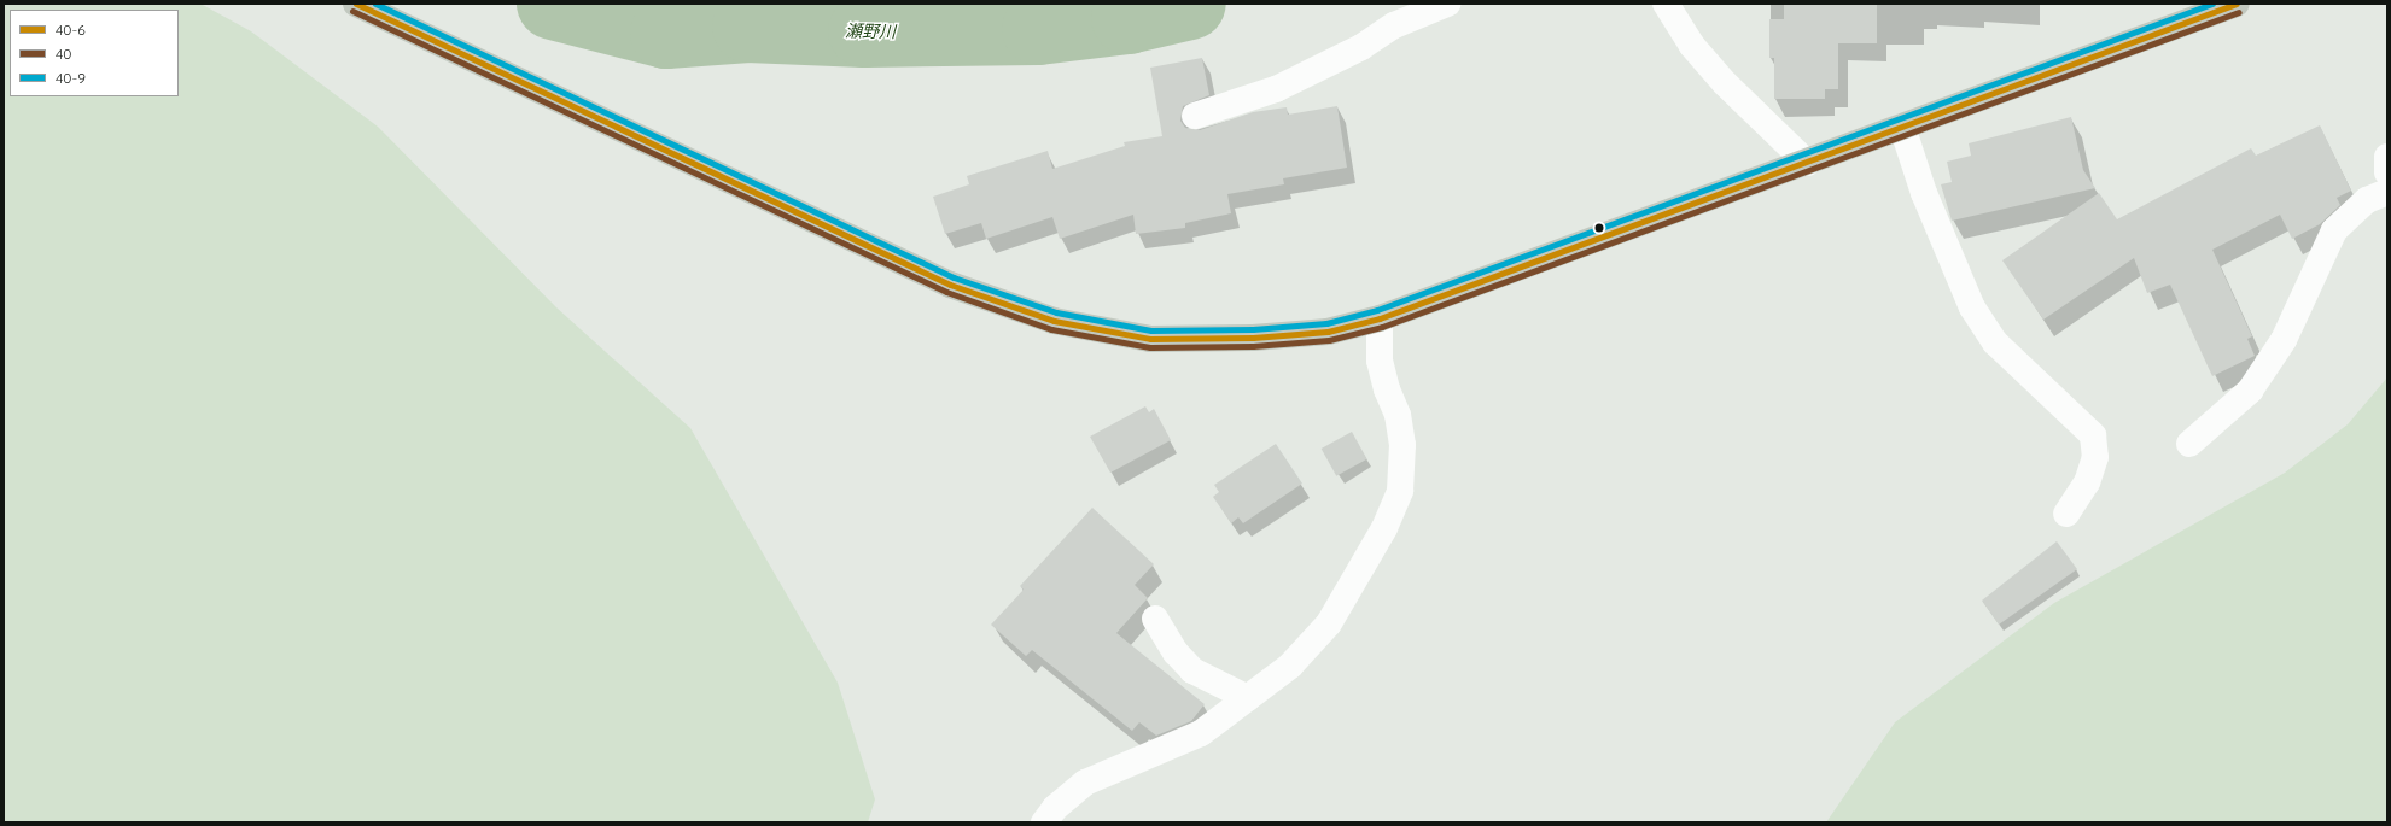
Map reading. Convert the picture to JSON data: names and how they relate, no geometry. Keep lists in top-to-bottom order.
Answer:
{
  "water": ["瀬野川"],
  "lines": ["transit line 40-6", "transit line 40-9", "transit line 40"],
  "legend": ["40-6", "40", "40-9"]
}
